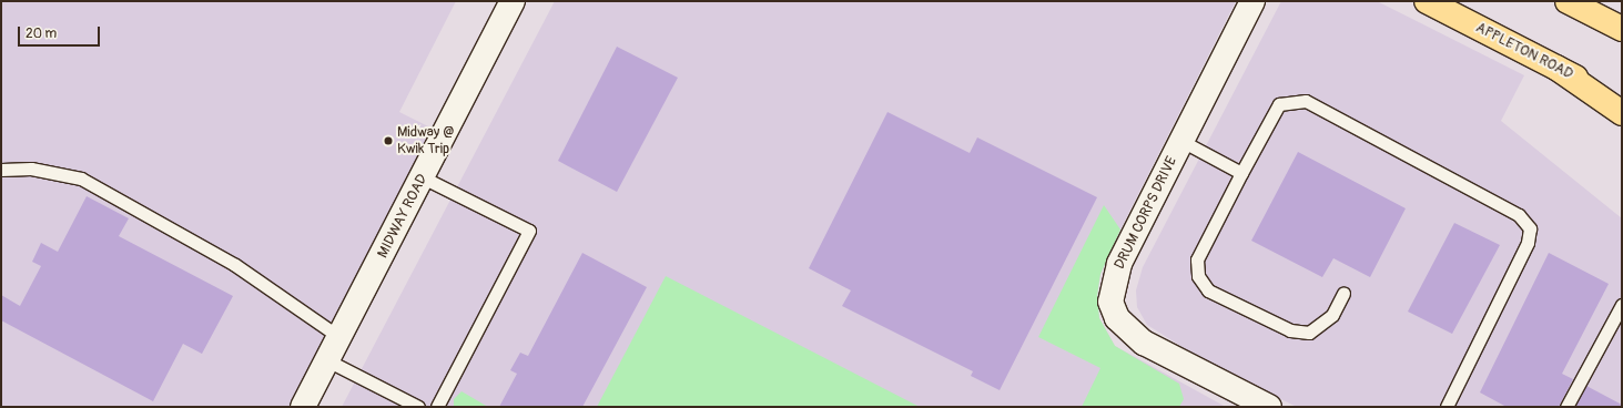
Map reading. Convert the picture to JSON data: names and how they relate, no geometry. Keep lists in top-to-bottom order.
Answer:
{
  "streets": {
    "main road": ["APPLETON ROAD"],
    "street": ["DRUM CORPS DRIVE", "MIDWAY ROAD"]
  },
  "places": ["Midway @ Kwik Trip"],
  "scale_bar": "20 m"
}
